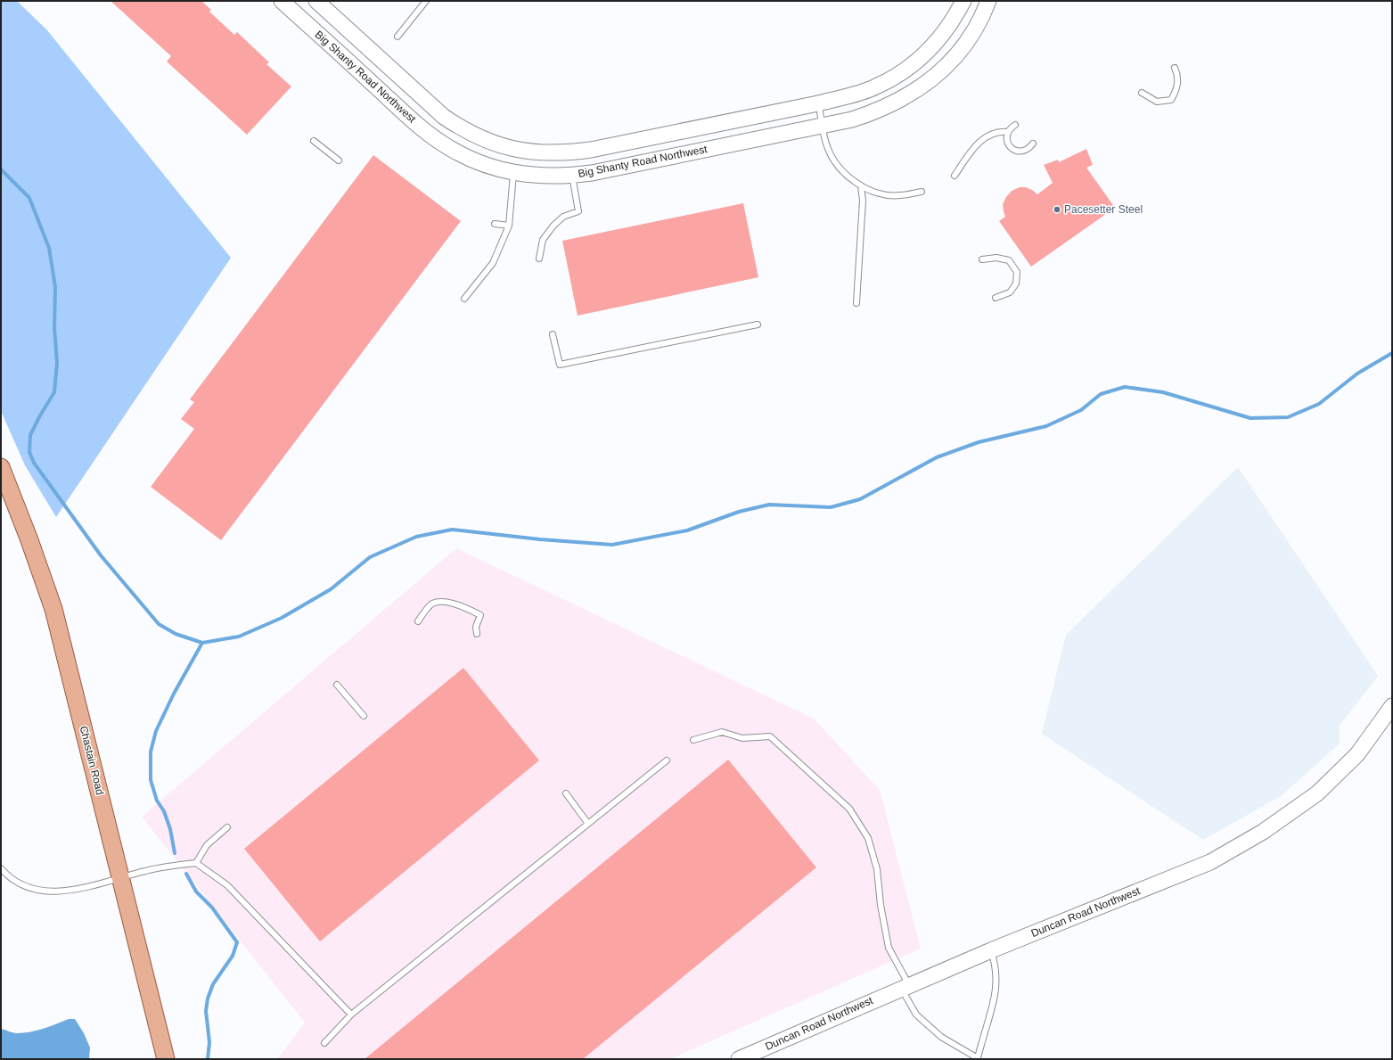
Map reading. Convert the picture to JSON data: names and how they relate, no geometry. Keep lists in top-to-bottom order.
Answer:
{
  "streets": {
    "main road": ["Chastain Road"],
    "street": ["Big Shanty Road Northwest", "Duncan Road Northwest"]
  },
  "places": ["Pacesetter Steel"]
}
